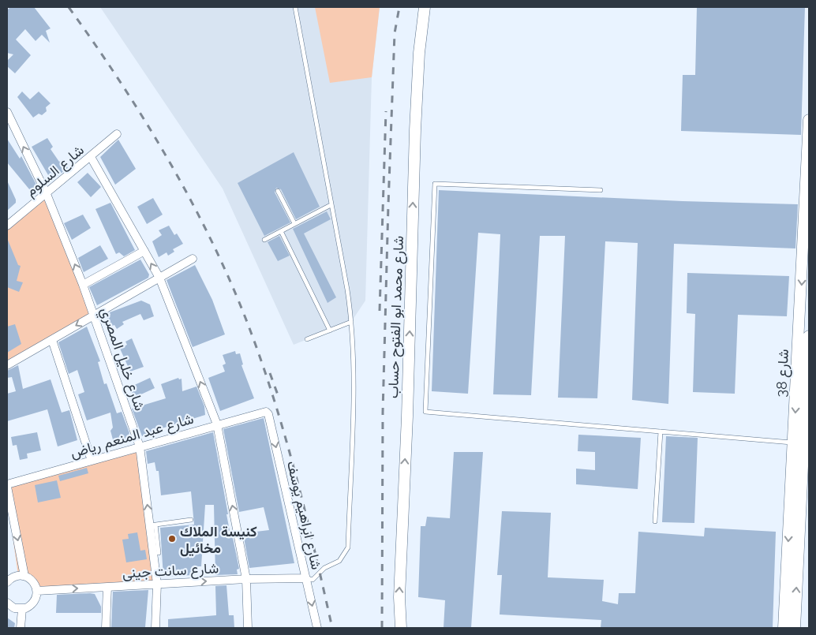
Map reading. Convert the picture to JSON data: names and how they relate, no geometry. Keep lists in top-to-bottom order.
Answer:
{
  "streets": {
    "street": [
      "شارع السلوم",
      "شارع محمد ابو الفتوح حساب",
      "شارع خليل المصري",
      "شارع 38",
      "شارع عبد المنعم رياض",
      "شارع ابراهيم يوسف",
      "شارع سانت جينى"
    ]
  },
  "crossings": [
    ["شارع السلوم", "شارع خليل المصري"],
    ["شارع خليل المصري", "شارع عبد المنعم رياض"],
    ["شارع خليل المصري", "شارع سانت جينى"],
    ["شارع عبد المنعم رياض", "شارع ابراهيم يوسف"],
    ["شارع ابراهيم يوسف", "شارع سانت جينى"]
  ],
  "one_way": ["شارع محمد ابو الفتوح حساب", "شارع سانت جينى"],
  "places": ["كنيسة الملاك مخائيل"]
}
